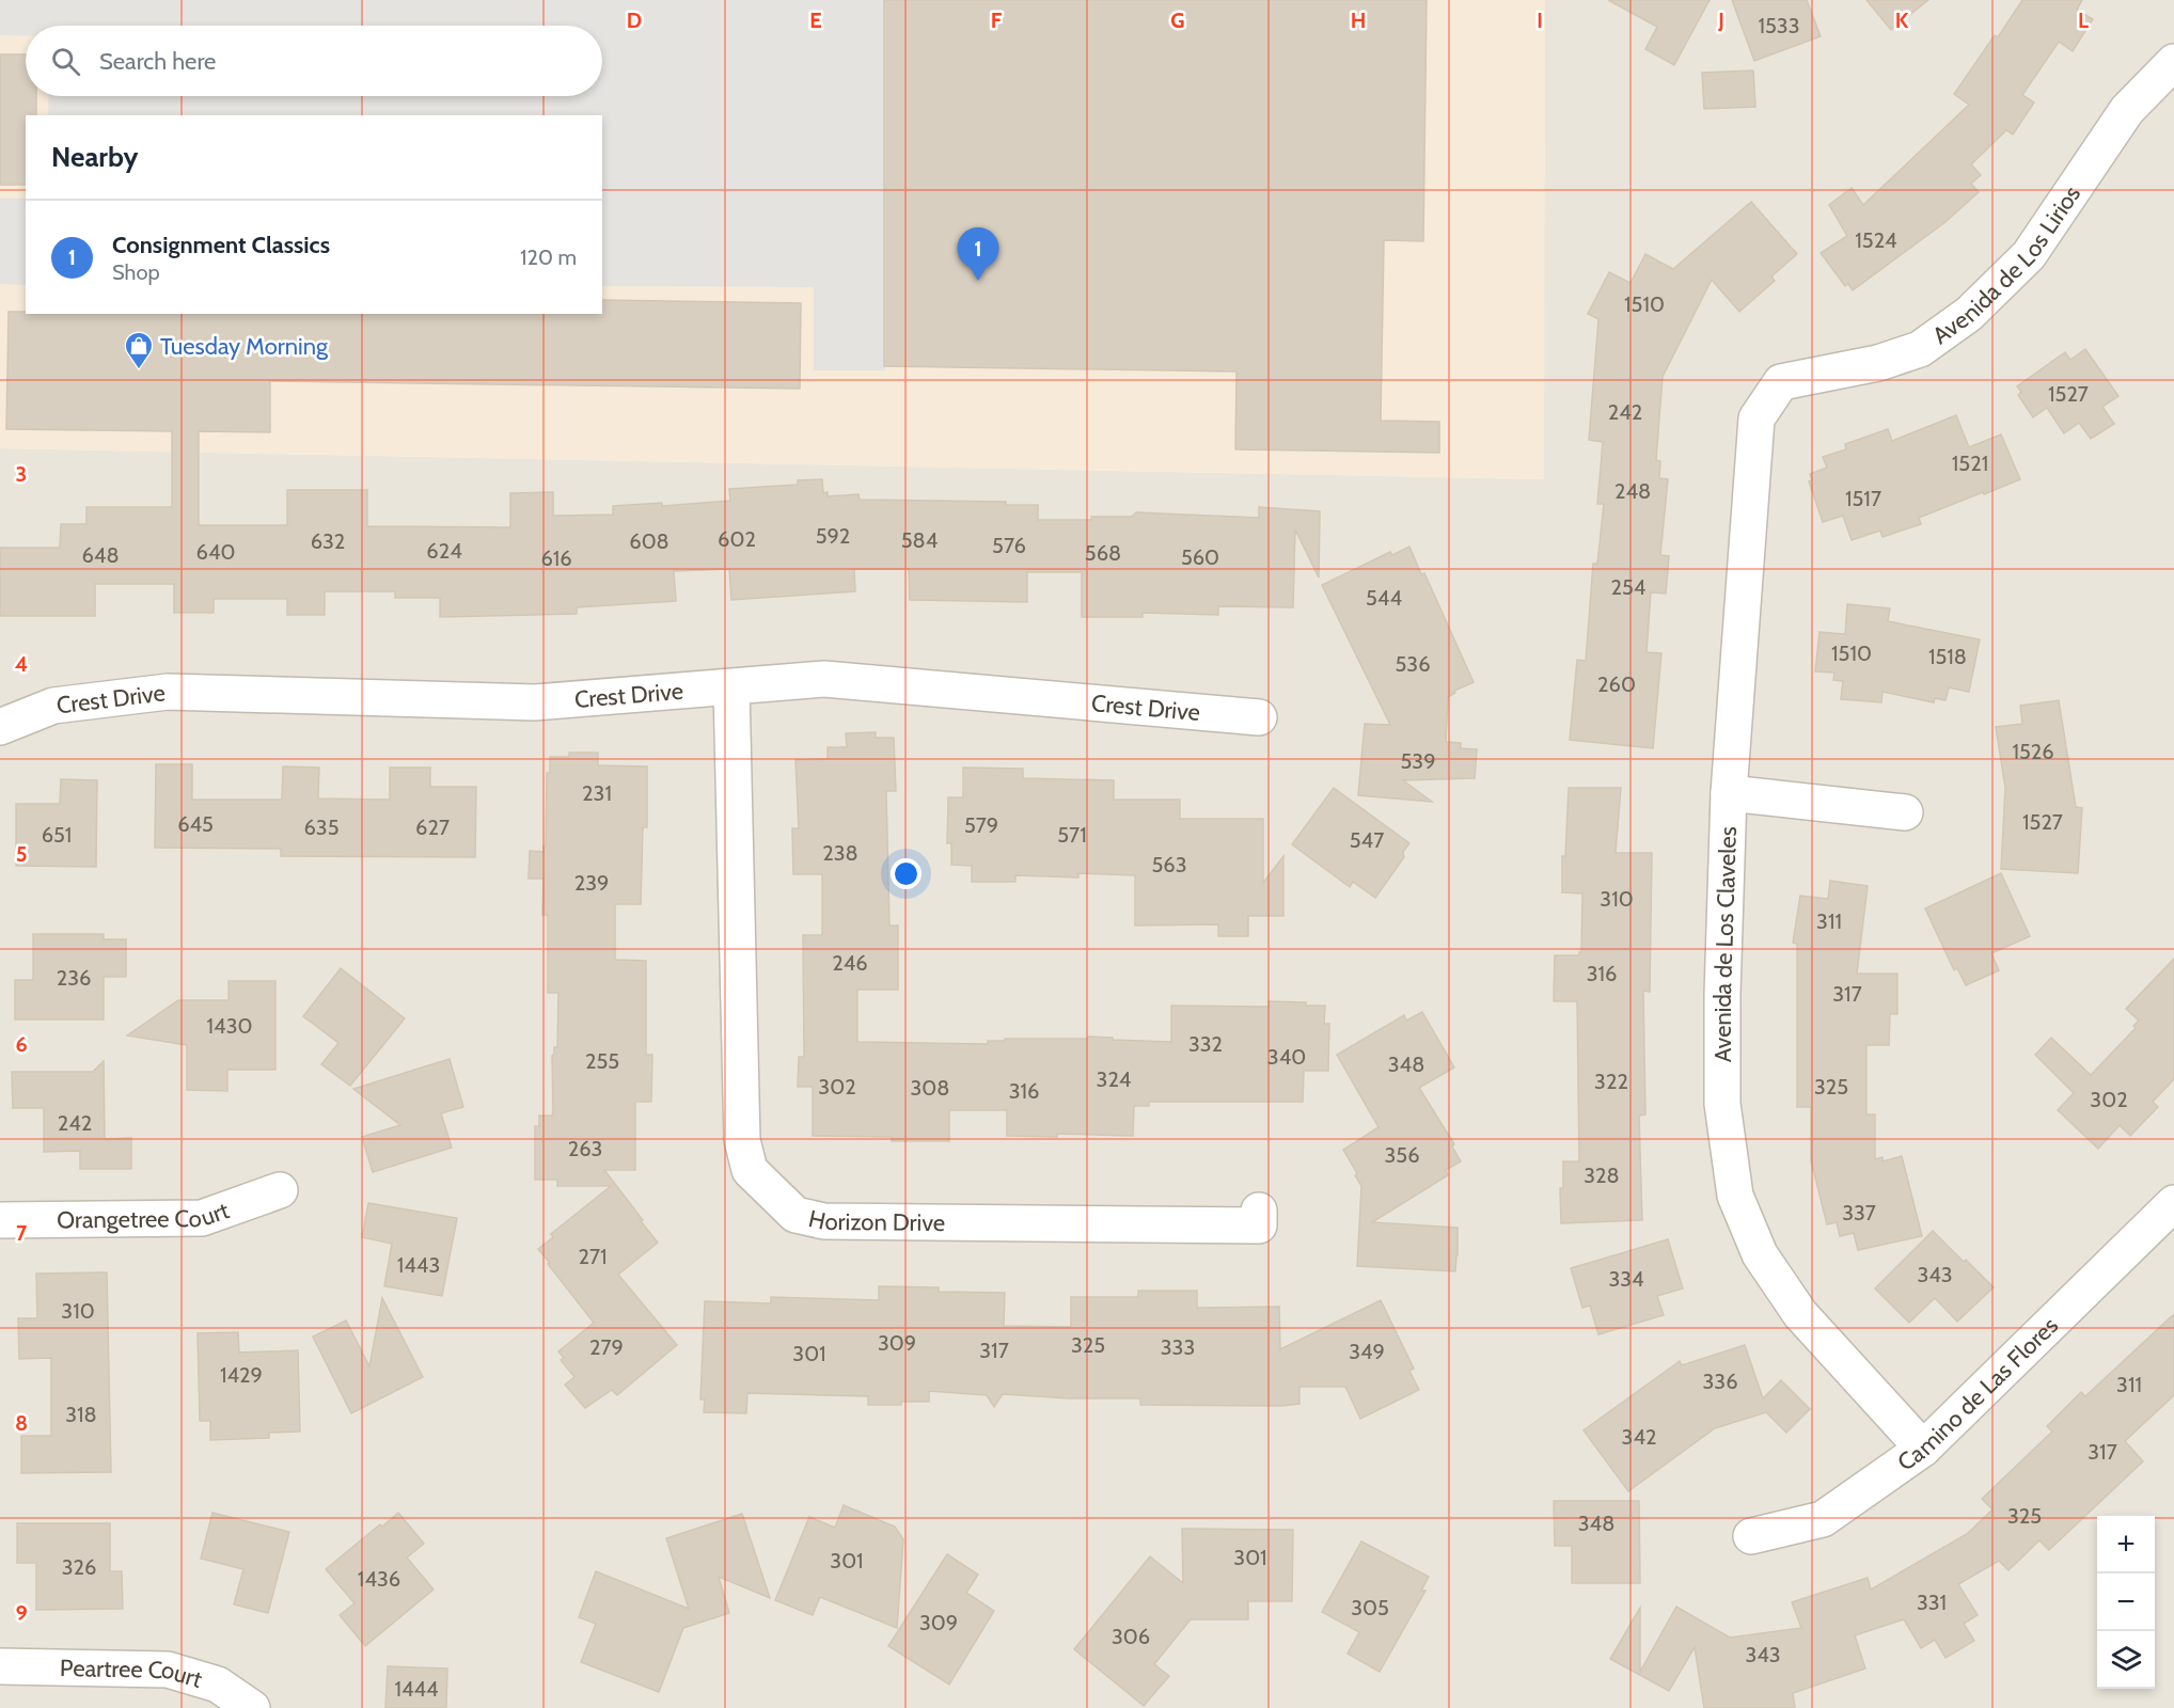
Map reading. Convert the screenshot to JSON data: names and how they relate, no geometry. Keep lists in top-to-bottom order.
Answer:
{
  "streets": {
    "street": [
      "Avenida de Los Lirios",
      "Crest Drive",
      "Avenida de Los Claveles",
      "Orangetree Court",
      "Horizon Drive",
      "Camino de Las Flores",
      "Peartree Court"
    ]
  },
  "crossings": [
    ["Avenida de Los Lirios", "Avenida de Los Claveles"],
    ["Crest Drive", "Horizon Drive"],
    ["Avenida de Los Claveles", "Camino de Las Flores"]
  ],
  "places": {
    "shop": ["Tuesday Morning"]
  },
  "house_numbers": [
    "1533",
    "1524",
    "1510",
    "1527",
    "242",
    "1521",
    "248",
    "1517",
    "592",
    "602",
    "584",
    "632",
    "608",
    "576",
    "624",
    "640",
    "568",
    "648",
    "560",
    "616",
    "254",
    "544",
    "1510",
    "1518",
    "536",
    "260",
    "1526",
    "539",
    "231",
    "1527",
    "645",
    "579",
    "635",
    "627",
    "651",
    "571",
    "547",
    "238",
    "563",
    "239",
    "310",
    "311",
    "246",
    "316",
    "236",
    "317",
    "1430",
    "332",
    "340",
    "255",
    "348",
    "324",
    "322",
    "302",
    "325",
    "308",
    "316",
    "302",
    "242",
    "263",
    "356",
    "328",
    "337",
    "271",
    "1443",
    "343",
    "334",
    "310",
    "309",
    "325",
    "279",
    "333",
    "317",
    "349",
    "301",
    "1429",
    "336",
    "311",
    "318",
    "342",
    "317",
    "325",
    "348",
    "301",
    "301",
    "326",
    "1436",
    "331",
    "305",
    "309",
    "306",
    "343",
    "1444"
  ],
  "page": {
    "search": "Search here",
    "heading": "Nearby",
    "list": [
      {
        "mark": "1",
        "name": "Consignment Classics",
        "note": "Shop",
        "value": "120 m"
      }
    ],
    "pins": "1",
    "map_buttons": ["+", "−"]
  },
  "grid": {
    "columns": [
      "D",
      "E",
      "F",
      "G",
      "H",
      "I",
      "J",
      "K",
      "L"
    ],
    "rows": [
      "3",
      "4",
      "5",
      "6",
      "7",
      "8",
      "9"
    ]
  }
}
